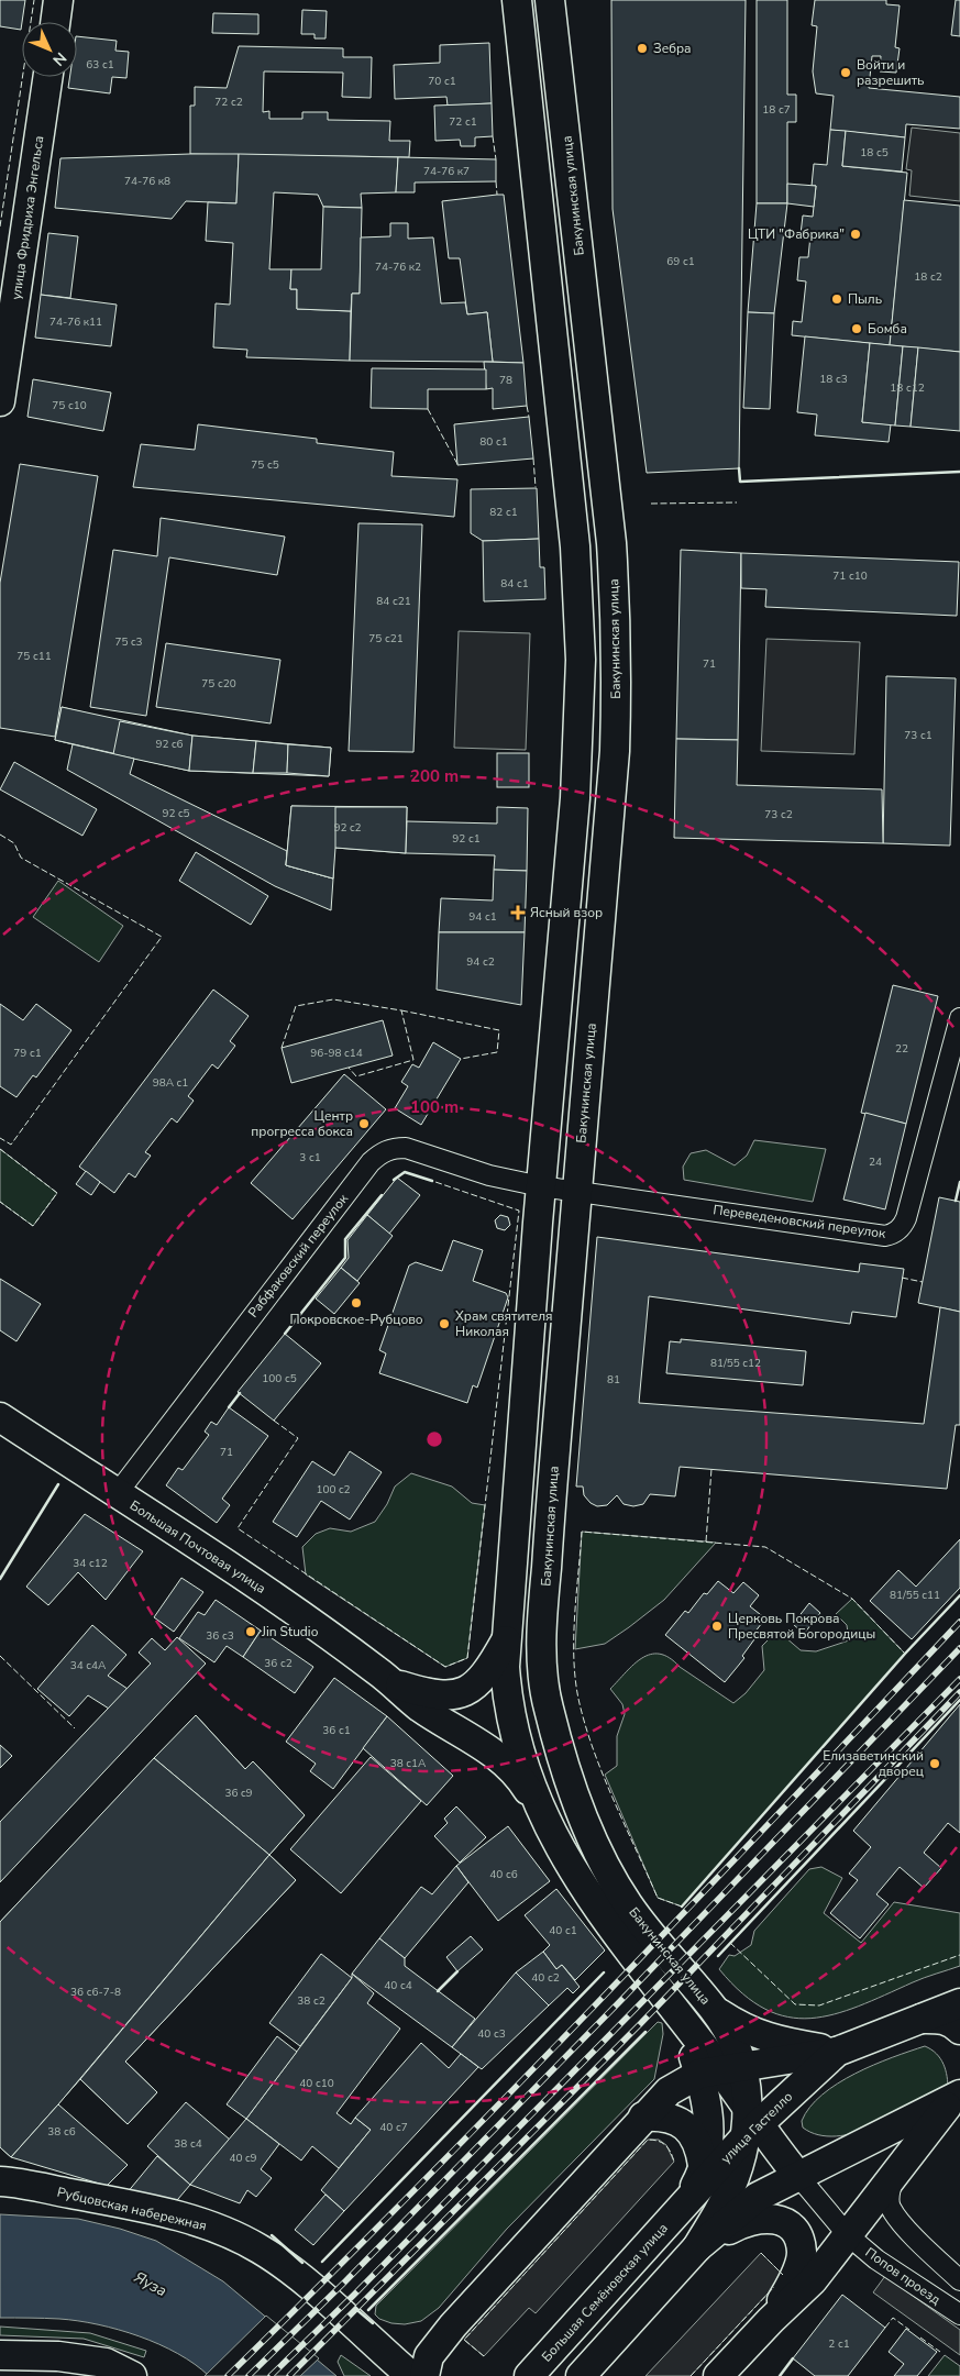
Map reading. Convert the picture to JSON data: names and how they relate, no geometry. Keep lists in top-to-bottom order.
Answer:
{
  "streets": {
    "main road": [
      "Бакунинская улица",
      "улица Фридриха Энгельса",
      "Большая Почтовая улица",
      "улица Гастелло",
      "Рубцовская набережная",
      "Большая Семёновская улица"
    ],
    "street": ["Переведеновский переулок", "Рабфаковский переулок", "Попов проезд"]
  },
  "crossings": [
    ["Бакунинская улица", "Переведеновский переулок"],
    ["Бакунинская улица", "Рабфаковский переулок"],
    ["Бакунинская улица", "Большая Почтовая улица"],
    ["Бакунинская улица", "улица Гастелло"],
    ["Бакунинская улица", "Большая Семёновская улица"],
    ["Переведеновский переулок", "Рабфаковский переулок"],
    ["Рабфаковский переулок", "Большая Почтовая улица"],
    ["улица Гастелло", "Большая Семёновская улица"]
  ],
  "water": ["Яуза"],
  "places": {
    "other": [
      "Зебра",
      "Войти и разрешить",
      "ЦТИ \"Фабрика\"",
      "Пыль",
      "Бомба",
      "Центр прогресса бокса",
      "Покровское-Рубцово",
      "Храм святителя Николая",
      "Церковь Покрова Пресвятой Богородицы",
      "Jin Studio",
      "Елизаветинский дворец"
    ],
    "health": ["Ясный взор"]
  },
  "house_numbers": [
    "63 с1",
    "70 с1",
    "72 с2",
    "18 с7",
    "72 с1",
    "18 с5",
    "74-76 к7",
    "74-76 к8",
    "69 с1",
    "74-76 к2",
    "18 с2",
    "74-76 к11",
    "18 с3",
    "78",
    "18 с12",
    "75 с10",
    "80 с1",
    "75 с5",
    "82 с1",
    "71 с10",
    "84 с1",
    "84 с21",
    "75 с21",
    "75 c3",
    "75 с11",
    "71",
    "75 с20",
    "73 с1",
    "92 c6",
    "92 c5",
    "73 с2",
    "92 c2",
    "92 с1",
    "94 с1",
    "94 с2",
    "22",
    "79 с1",
    "96-98 с14",
    "98А с1",
    "3 с1",
    "24",
    "81/55 с12",
    "100 с5",
    "81",
    "71",
    "100 c2",
    "34 с12",
    "81/55 с11",
    "36 с3",
    "36 с2",
    "34 с4А",
    "36 с1",
    "38 с1А",
    "36 c9",
    "40 с6",
    "40 с1",
    "40 с2",
    "40 с4",
    "36 с6-7-8",
    "38 с2",
    "40 с3",
    "40 с10",
    "40 с7",
    "38 с6",
    "38 с4",
    "40 c9",
    "2 с1"
  ],
  "north": "bottom right",
  "rings": ["200 m", "100 m"]
}
